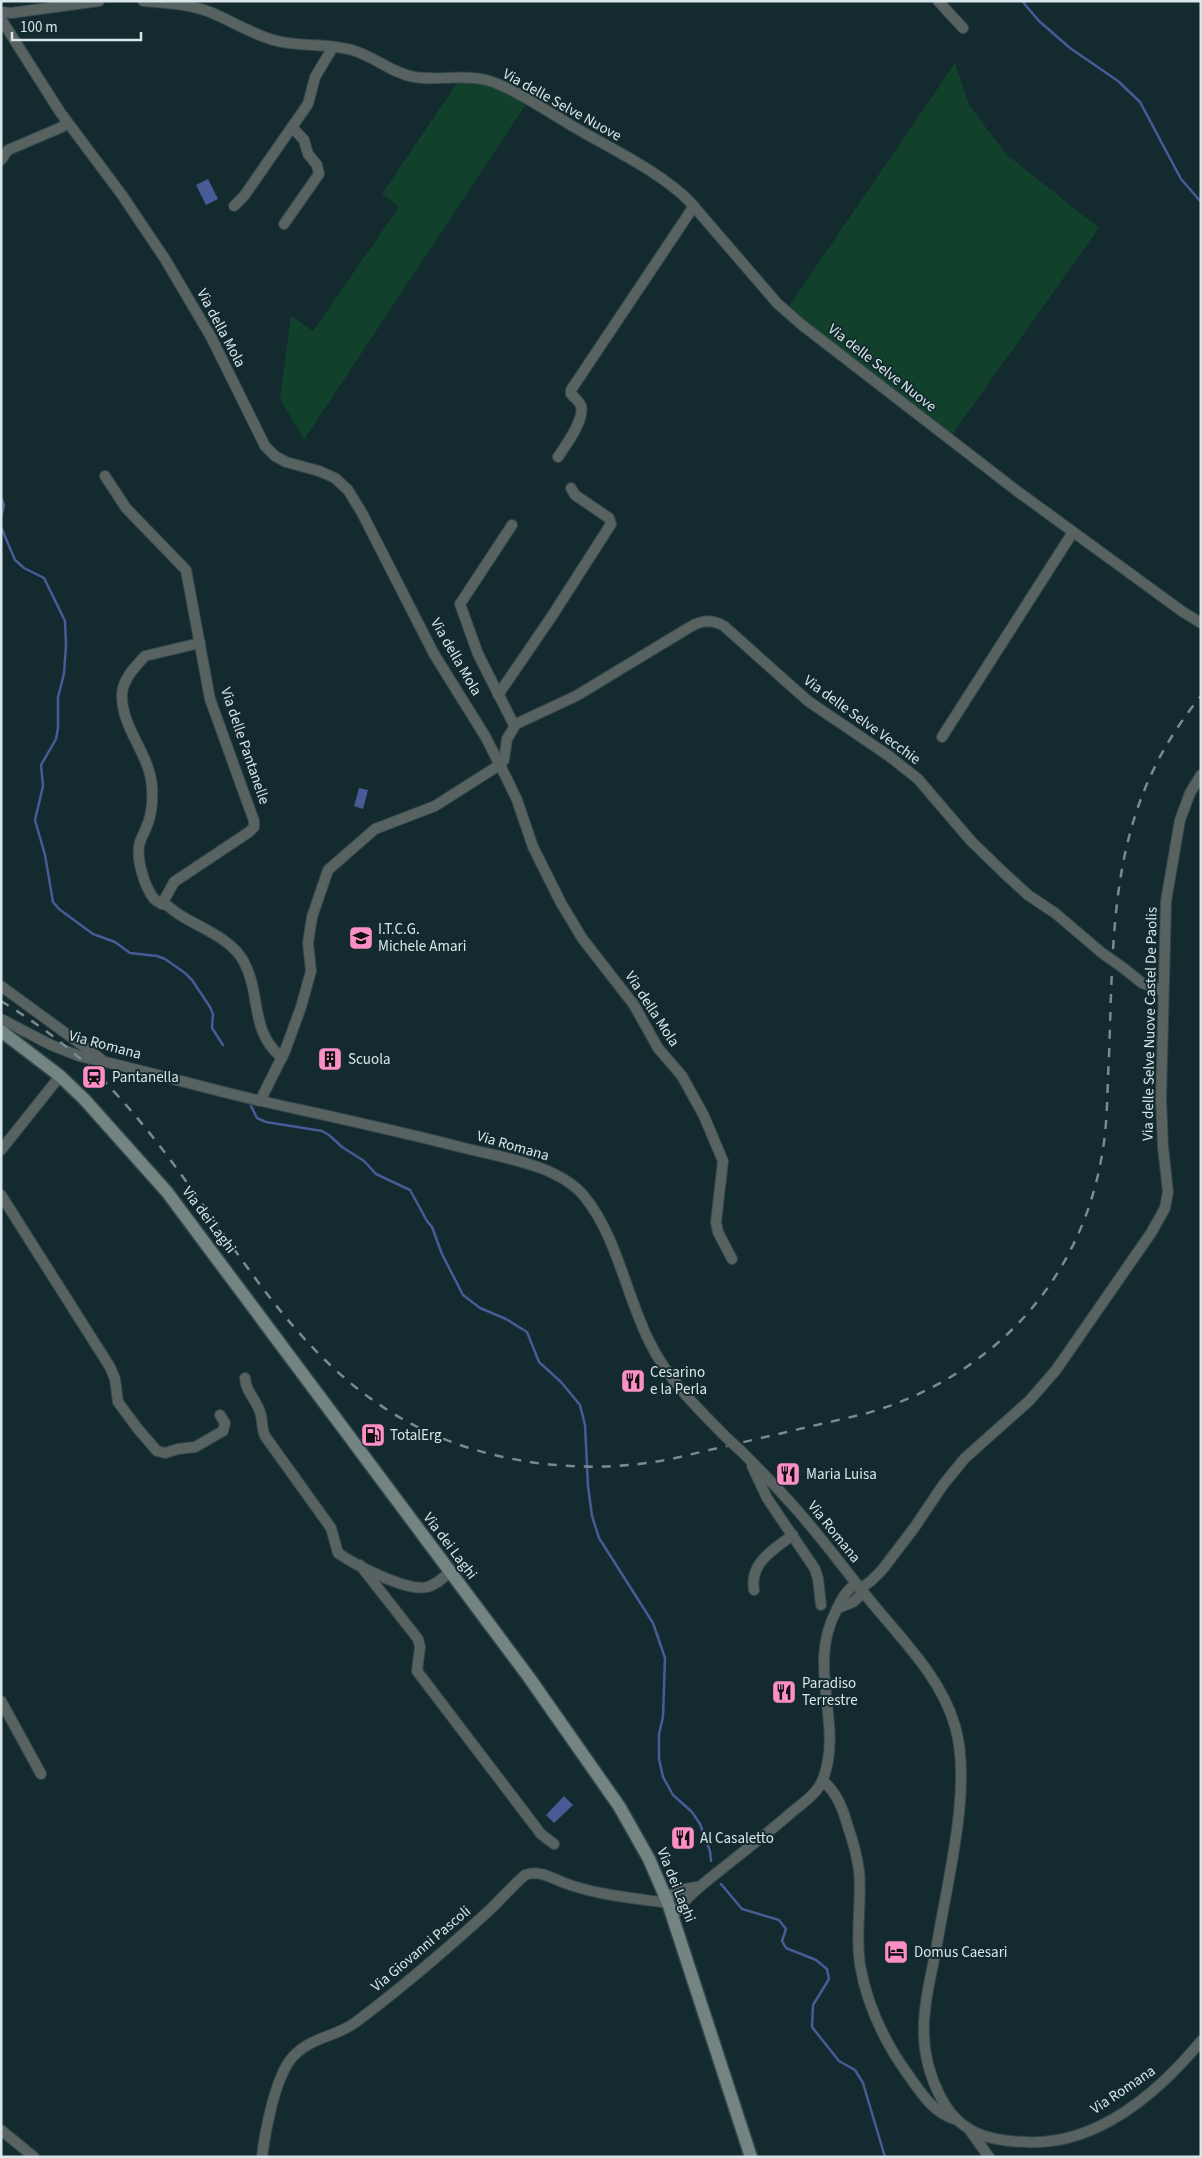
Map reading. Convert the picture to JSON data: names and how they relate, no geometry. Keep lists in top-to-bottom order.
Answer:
{
  "streets": {
    "main road": ["Via dei Laghi"],
    "street": [
      "Via delle Selve Nuove",
      "Via della Mola",
      "Via delle Selve Vecchie",
      "Via delle Pantanelle",
      "Via delle Selve Nuove Castel De Paolis",
      "Via Romana",
      "Via Giovanni Pascoli"
    ]
  },
  "crossings": [
    ["Via delle Selve Vecchie", "Via delle Selve Nuove Castel De Paolis"],
    ["Via delle Selve Nuove Castel De Paolis", "Via Romana"],
    ["Via dei Laghi", "Via Giovanni Pascoli"]
  ],
  "places": {
    "school or university": ["I.T.C.G. Michele Amari"],
    "building": ["Scuola"],
    "station": ["Pantanella"],
    "restaurant": [
      "Cesarino e la Perla",
      "Maria Luisa",
      "Paradiso Terrestre",
      "Al Casaletto"
    ],
    "fuel station": ["TotalErg"],
    "hotel": ["Domus Caesari"]
  },
  "scale_bar": "100 m"
}
